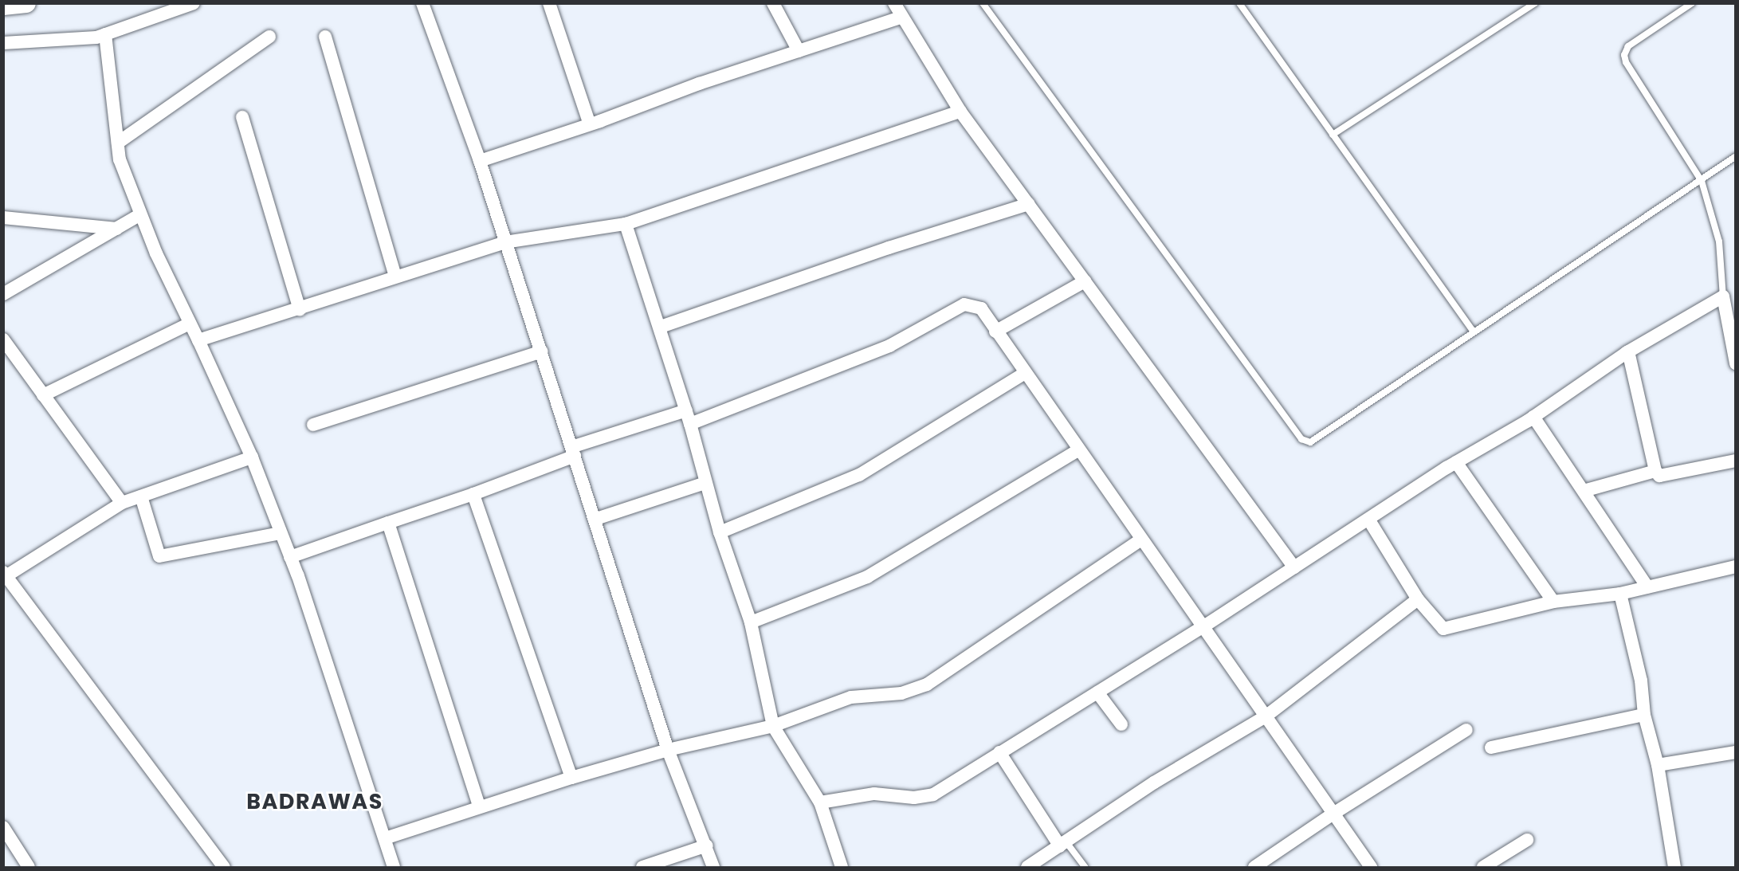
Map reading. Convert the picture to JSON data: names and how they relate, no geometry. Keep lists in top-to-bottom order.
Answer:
{
  "districts": ["BADRAWAS"]
}
